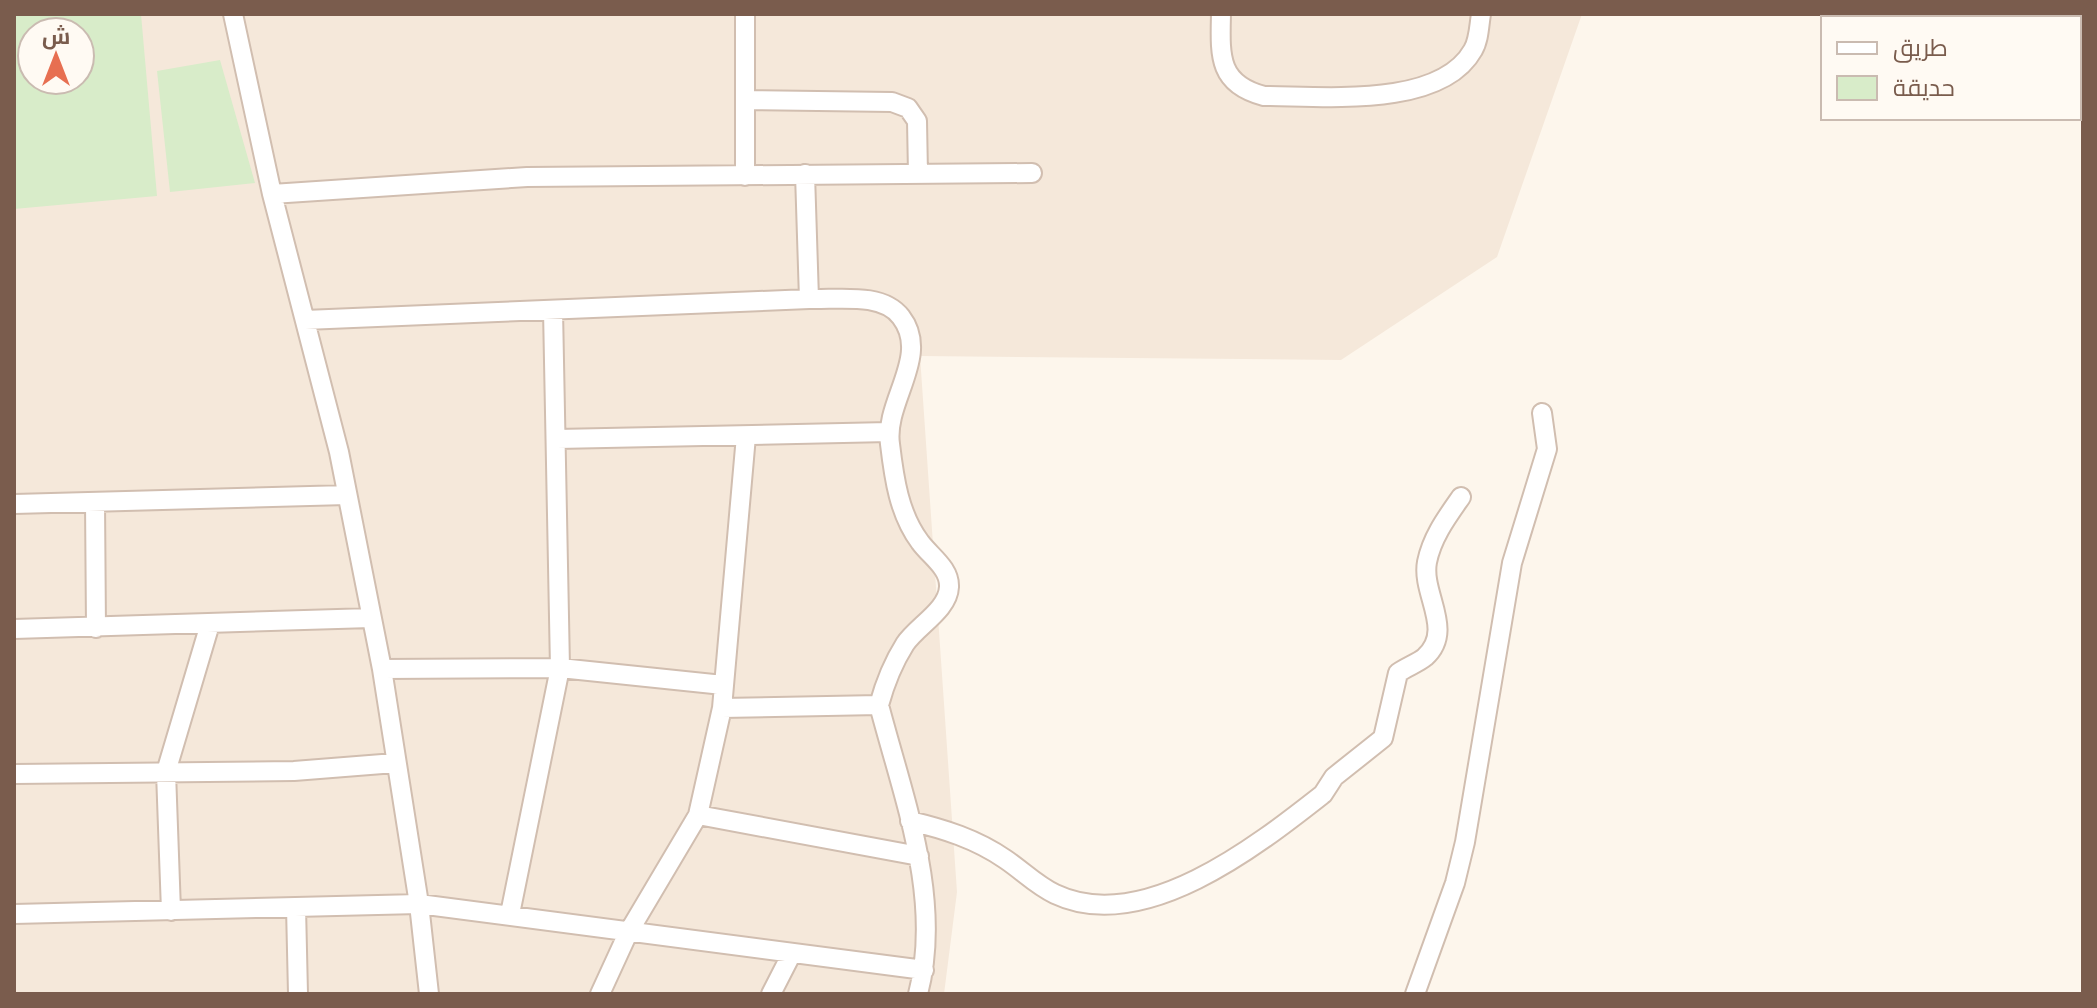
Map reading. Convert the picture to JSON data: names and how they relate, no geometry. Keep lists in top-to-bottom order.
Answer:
{
  "legend": ["طريق", "حديقة"],
  "north": "top"
}
